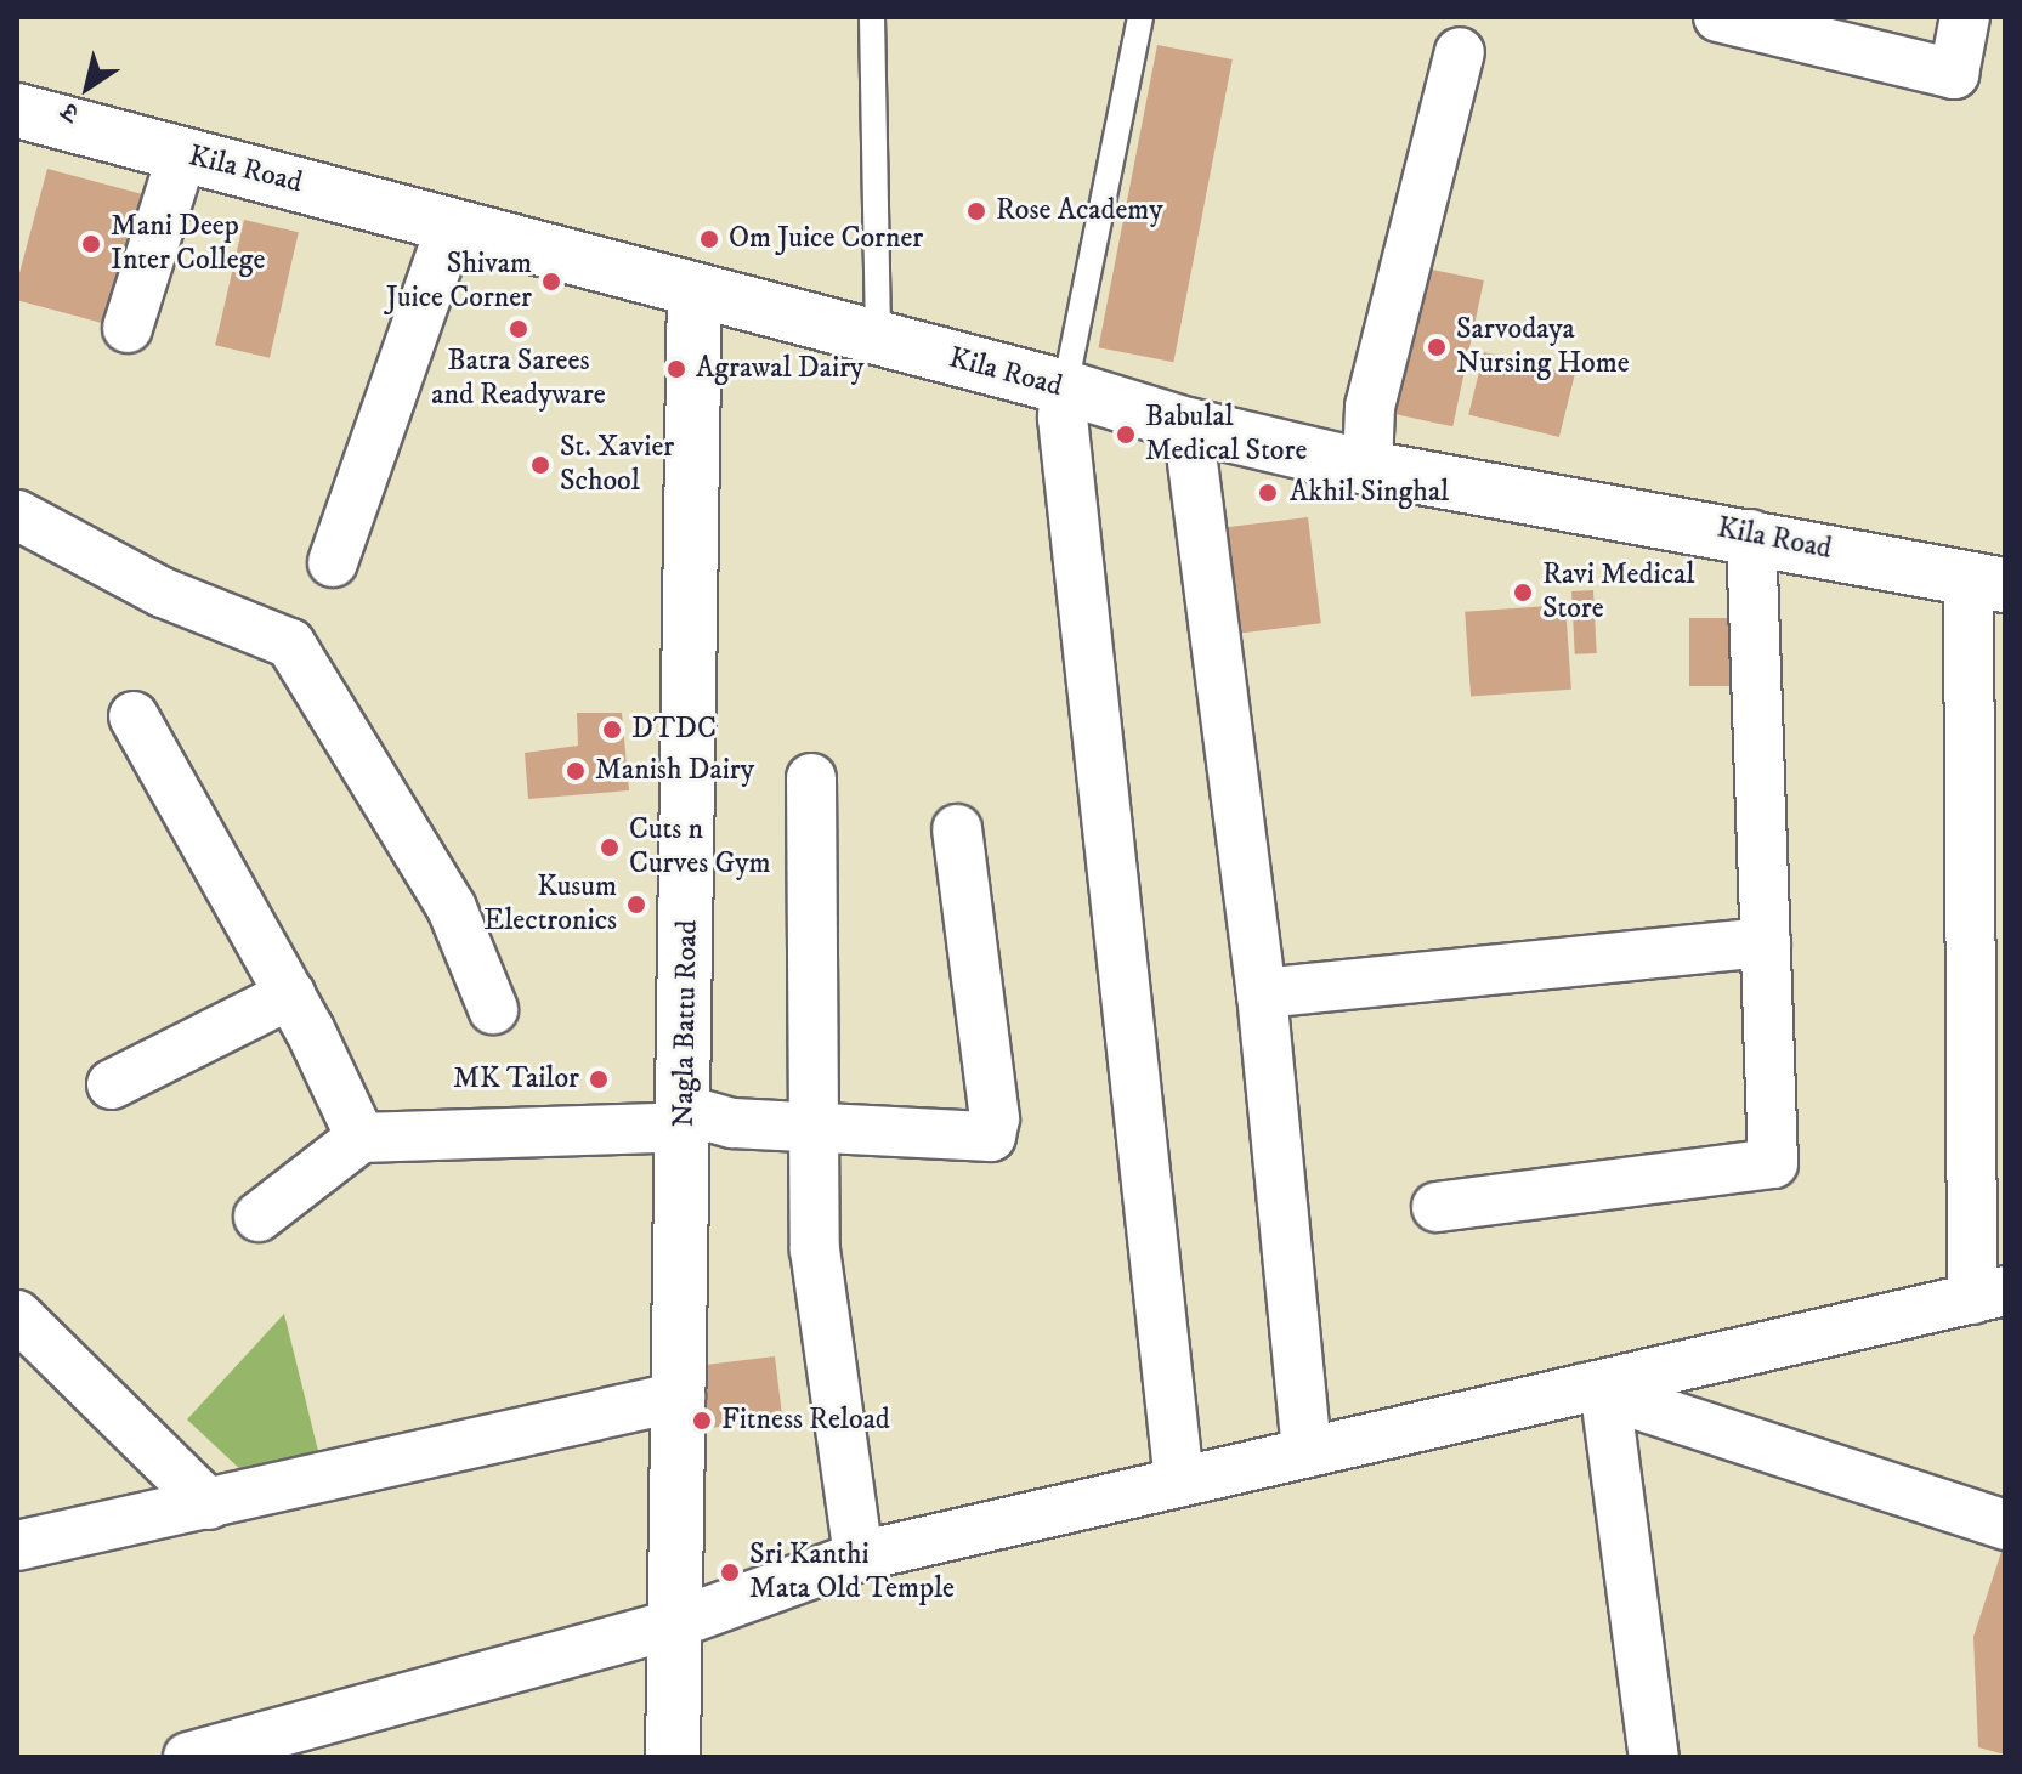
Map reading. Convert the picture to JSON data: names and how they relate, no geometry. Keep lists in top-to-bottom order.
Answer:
{
  "streets": {
    "main road": ["Kila Road", "Nagla Battu Road"]
  },
  "crossings": [
    ["Kila Road", "Nagla Battu Road"]
  ],
  "places": [
    "Rose Academy",
    "Om Juice Corner",
    "Mani Deep Inter College",
    "Shivam Juice Corner",
    "Batra Sarees and Readyware",
    "Sarvodaya Nursing Home",
    "Agrawal Dairy",
    "Babulal Medical Store",
    "St. Xavier School",
    "Akhil Singhal",
    "Ravi Medical Store",
    "DTDC",
    "Manish Dairy",
    "Cuts n Curves Gym",
    "Kusum Electronics",
    "MK Tailor",
    "Fitness Reload",
    "Sri Kanthi Mata Old Temple"
  ],
  "north": "bottom left"
}
